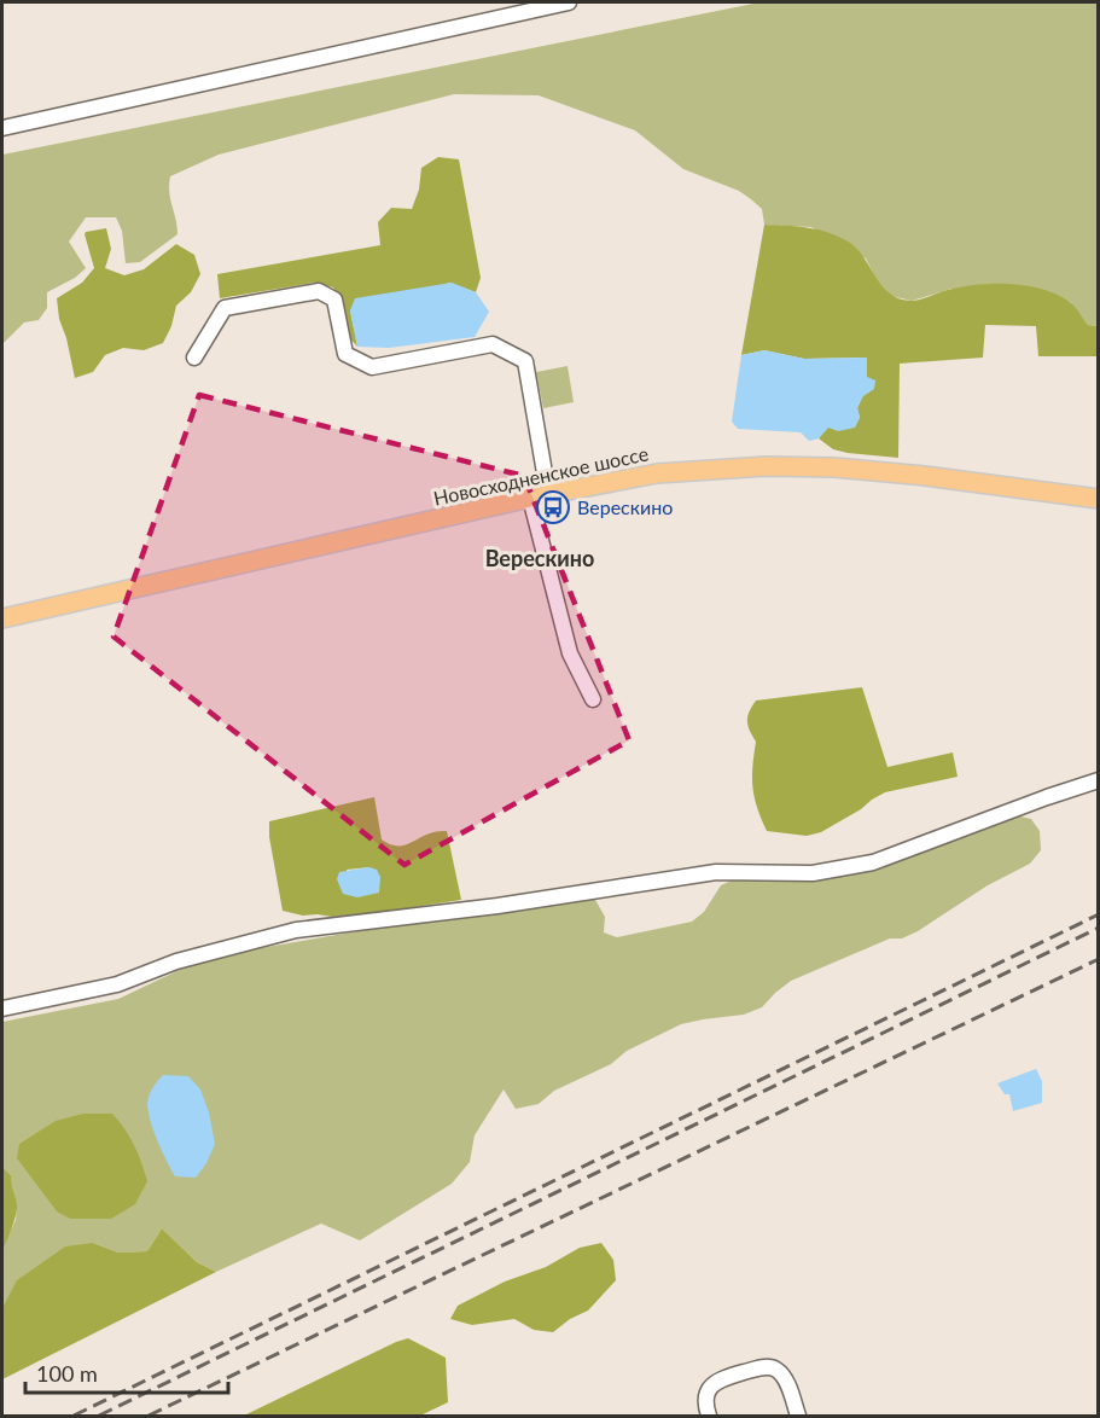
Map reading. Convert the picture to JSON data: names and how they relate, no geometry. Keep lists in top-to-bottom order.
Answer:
{
  "streets": {
    "main road": ["Новосходненское шоссе"]
  },
  "districts": ["Верескино"],
  "places": {
    "bus stop": ["Верескино"]
  },
  "scale_bar": "100 m"
}
